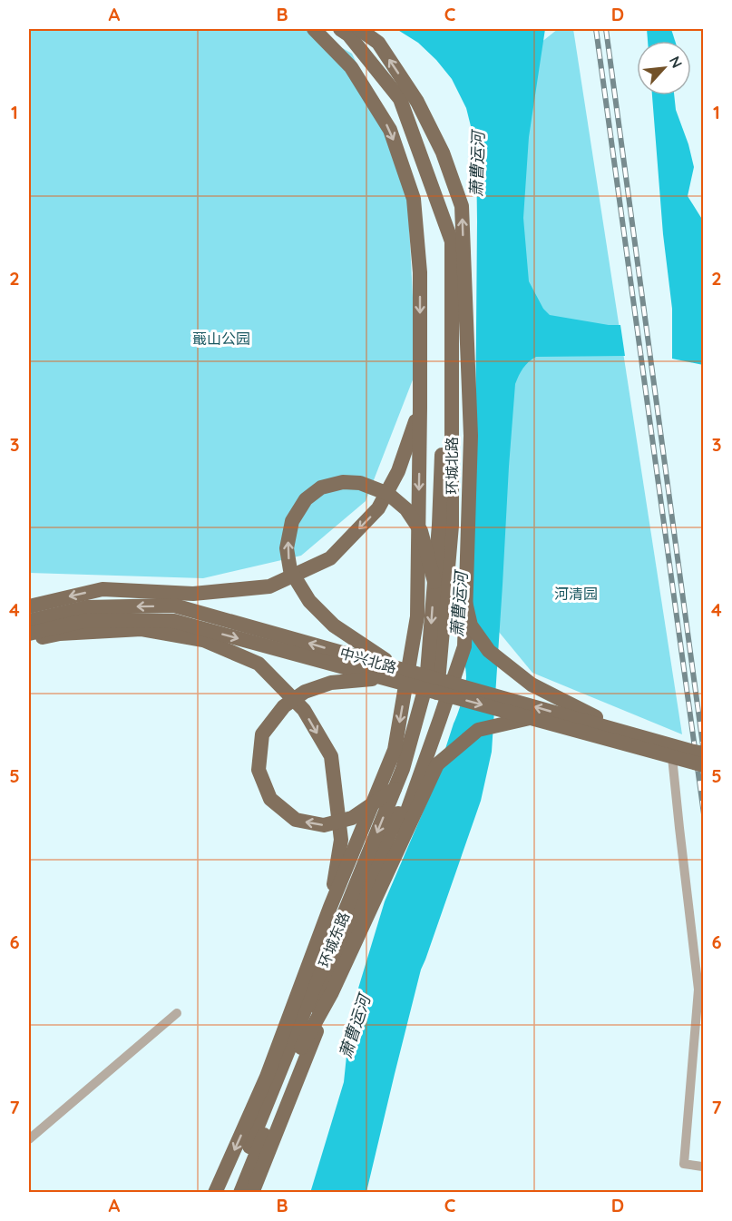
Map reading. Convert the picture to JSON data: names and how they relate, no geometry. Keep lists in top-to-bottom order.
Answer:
{
  "streets": {
    "main road": ["环城北路", "中兴北路", "环城东路"]
  },
  "crossings": [
    ["环城北路", "环城东路"]
  ],
  "water": ["萧曹运河"],
  "parks": ["蕺山公园", "河清园"],
  "north": "top right",
  "grid": {
    "columns": [
      "A",
      "B",
      "C",
      "D"
    ],
    "rows": [
      "1",
      "2",
      "3",
      "4",
      "5",
      "6",
      "7"
    ]
  }
}
